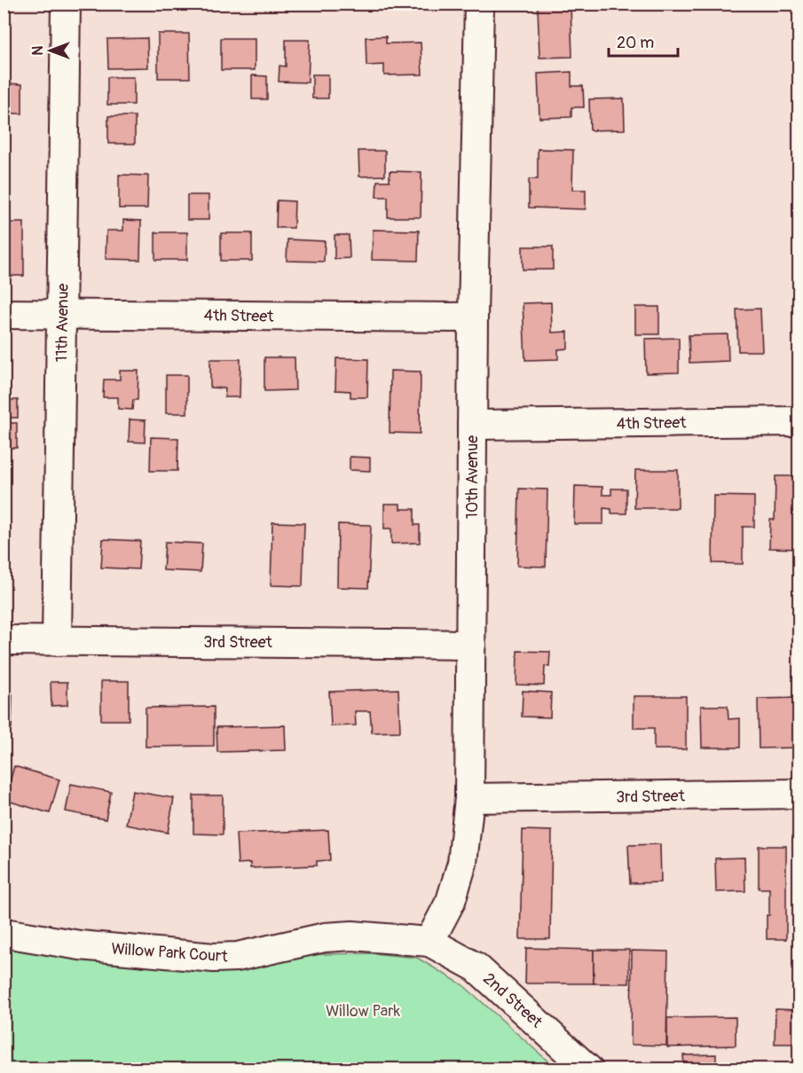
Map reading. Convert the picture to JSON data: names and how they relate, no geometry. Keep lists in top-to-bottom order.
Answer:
{
  "streets": {
    "street": [
      "4th Street",
      "11th Avenue",
      "10th Avenue",
      "3rd Street",
      "Willow Park Court",
      "2nd Street"
    ]
  },
  "crossings": [
    ["4th Street", "11th Avenue"],
    ["4th Street", "10th Avenue"],
    ["11th Avenue", "3rd Street"],
    ["10th Avenue", "3rd Street"],
    ["10th Avenue", "Willow Park Court"],
    ["10th Avenue", "2nd Street"],
    ["Willow Park Court", "2nd Street"]
  ],
  "parks": ["Willow Park"],
  "scale_bar": "20 m",
  "north": "left"
}
